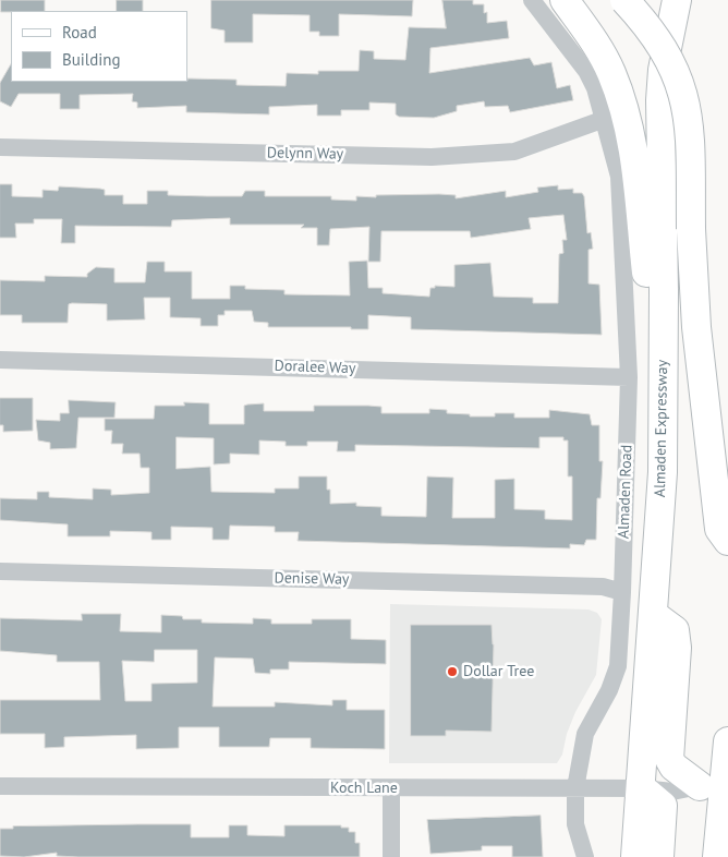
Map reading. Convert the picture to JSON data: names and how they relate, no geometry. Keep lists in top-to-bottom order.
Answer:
{
  "streets": {
    "main road": ["Almaden Expressway"],
    "street": [
      "Delynn Way",
      "Doralee Way",
      "Almaden Road",
      "Denise Way",
      "Koch Lane"
    ]
  },
  "crossings": [
    ["Delynn Way", "Almaden Road"],
    ["Doralee Way", "Almaden Road"],
    ["Almaden Expressway", "Koch Lane"],
    ["Almaden Road", "Denise Way"],
    ["Almaden Road", "Koch Lane"]
  ],
  "places": ["Dollar Tree"],
  "legend": ["Road", "Building"]
}
